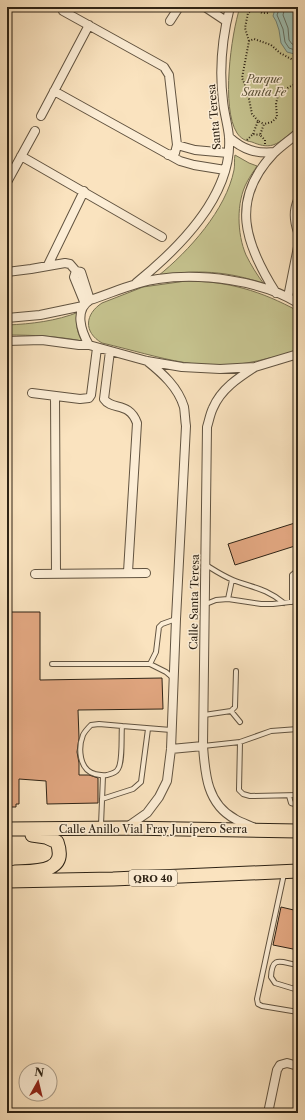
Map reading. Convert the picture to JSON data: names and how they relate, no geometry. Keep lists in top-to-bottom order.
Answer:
{
  "streets": {
    "highway": ["Calle Anillo Vial Fray Junípero Serra", "QRO 40"],
    "street": ["Santa Teresa", "Calle Santa Teresa"]
  },
  "crossings": [
    ["Calle Santa Teresa", "Calle Anillo Vial Fray Junípero Serra"]
  ],
  "parks": ["Parque Santa Fe"],
  "north": "top"
}
